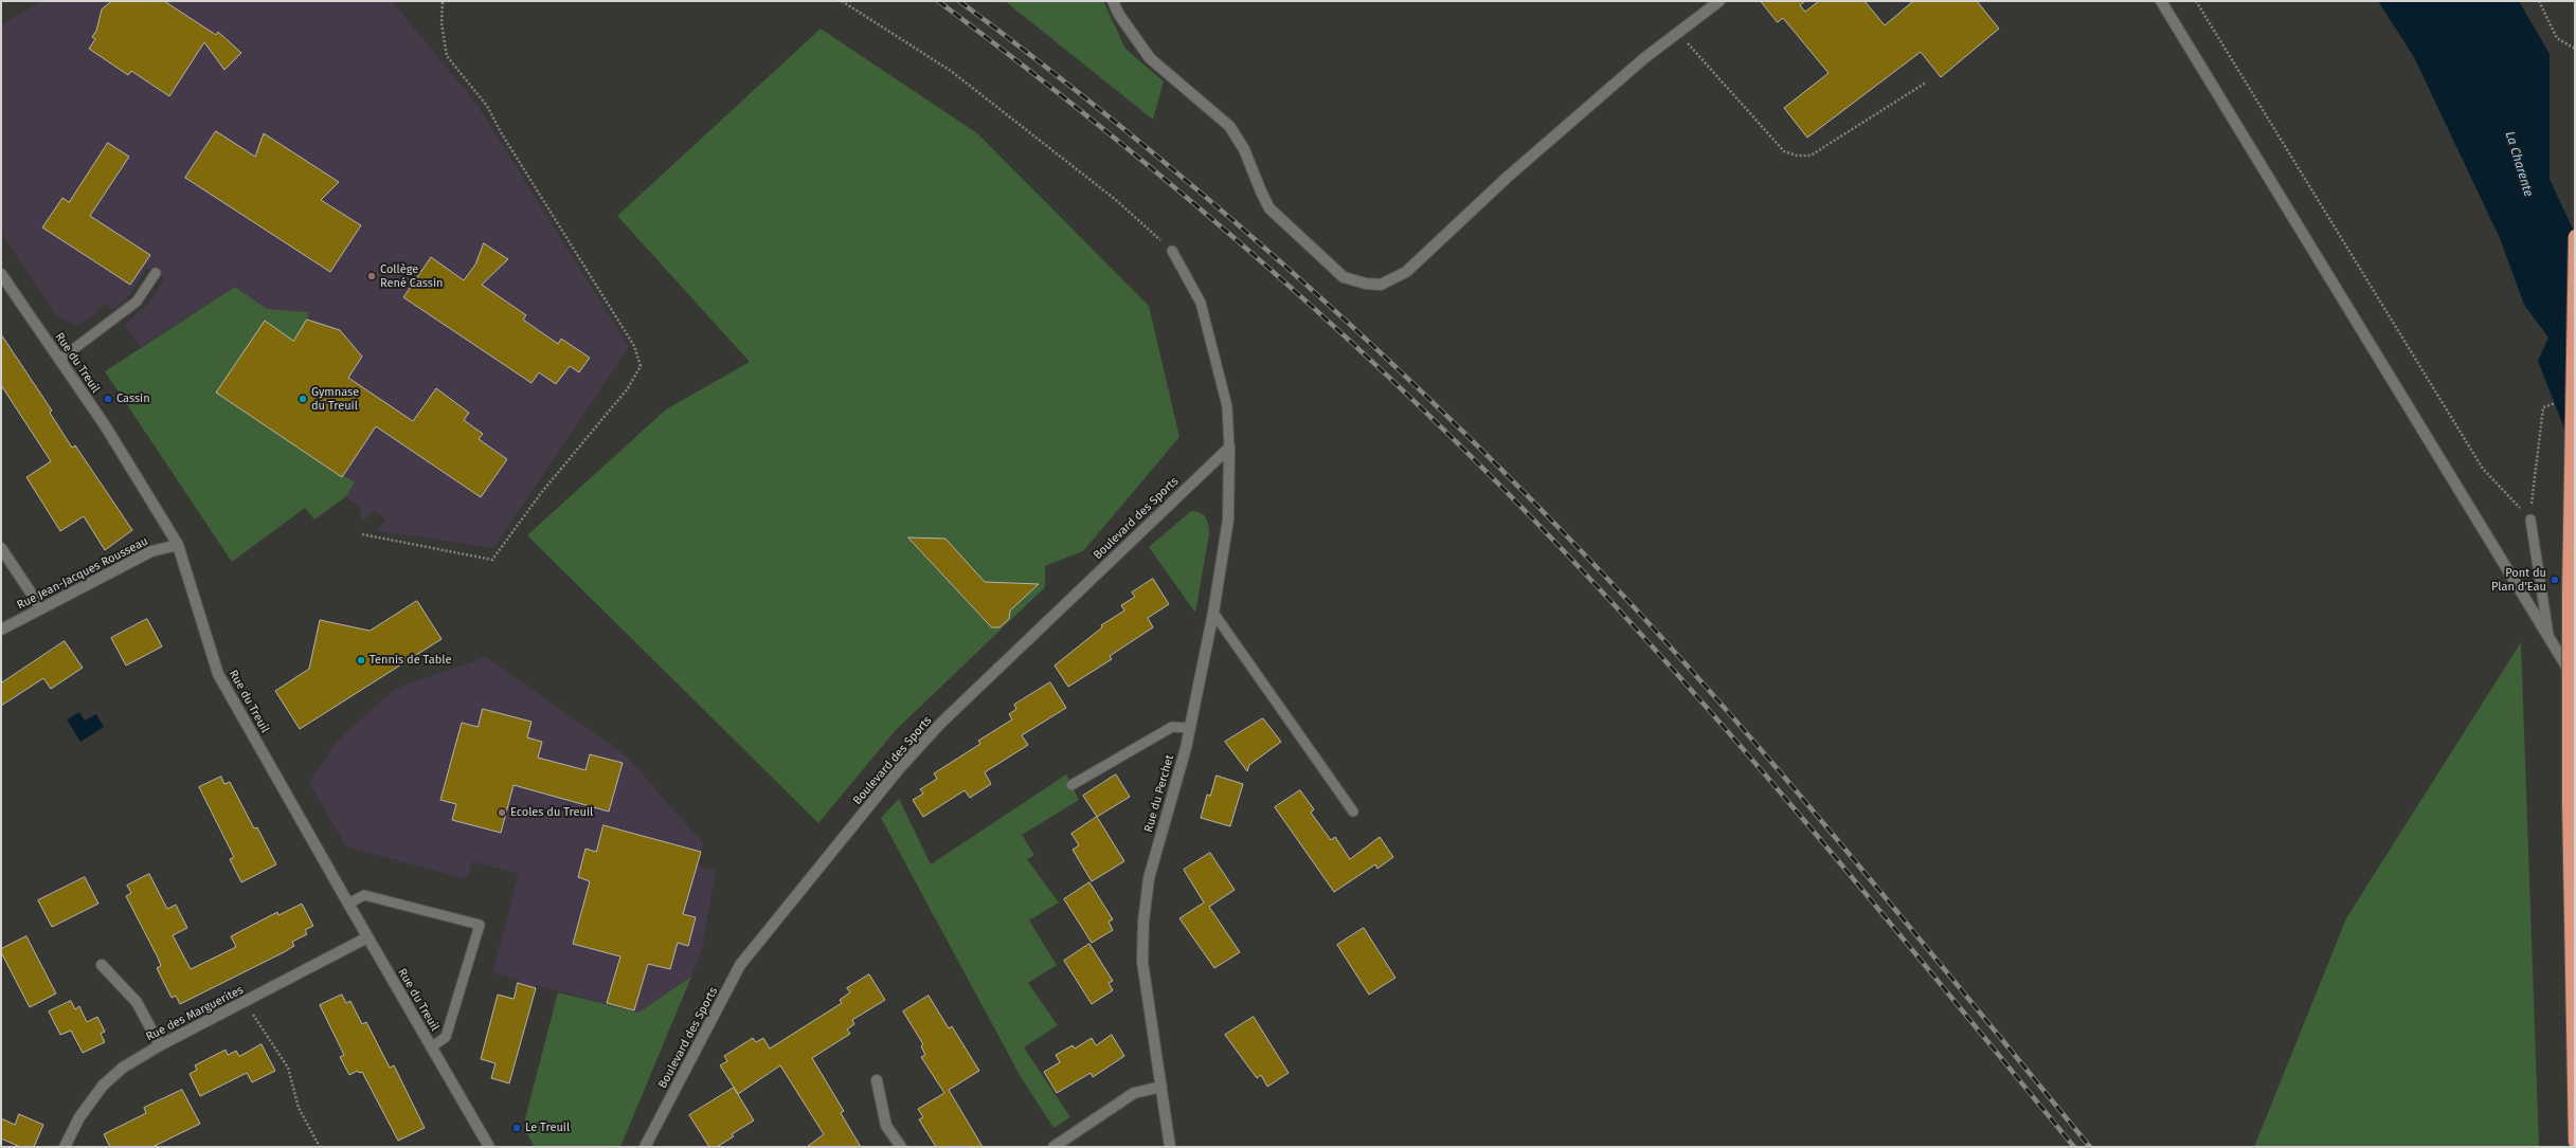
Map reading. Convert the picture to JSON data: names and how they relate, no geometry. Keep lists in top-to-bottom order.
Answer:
{
  "streets": {
    "street": [
      "Rue du Treuil",
      "Boulevard des Sports",
      "Rue Jean-Jacques Rousseau",
      "Rue du Perchet",
      "Rue des Marguerites"
    ]
  },
  "crossings": [
    ["Rue du Treuil", "Rue Jean-Jacques Rousseau"],
    ["Rue du Treuil", "Rue des Marguerites"],
    ["Boulevard des Sports", "Rue du Perchet"]
  ],
  "water": ["La Charente"],
  "places": [
    "Collège René Cassin",
    "Cassin",
    "Gymnase du Treuil",
    "Pont du Plan d'Eau",
    "Tennis de Table",
    "Ecoles du Treuil",
    "Le Treuil"
  ]
}
